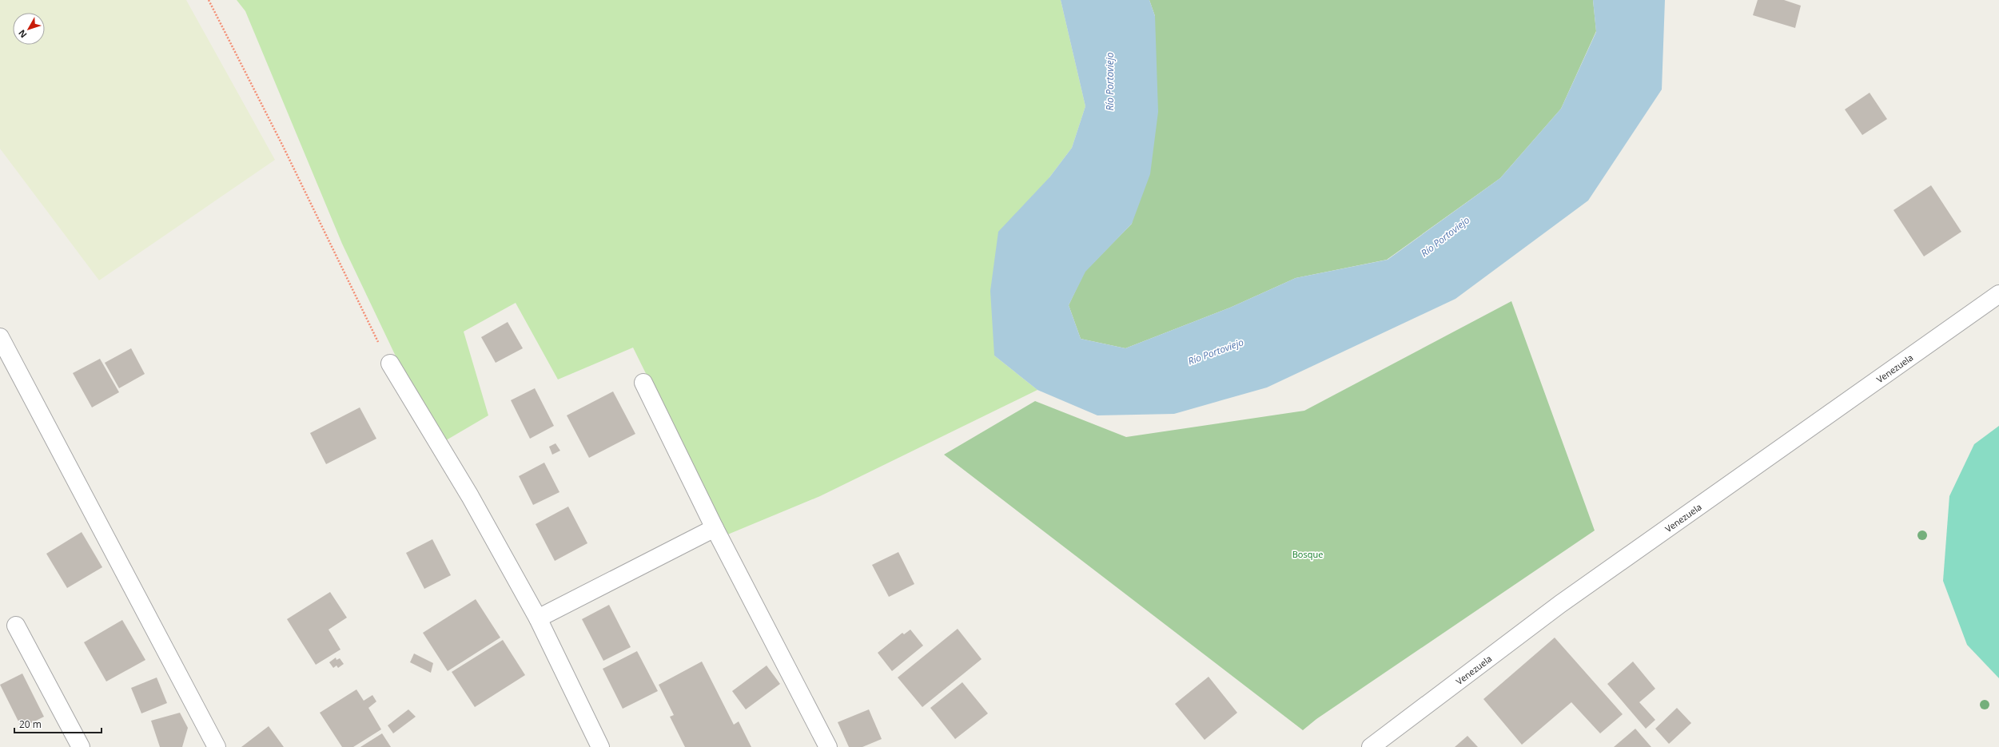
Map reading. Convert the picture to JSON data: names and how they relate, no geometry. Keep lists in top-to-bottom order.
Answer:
{
  "streets": {
    "street": ["Venezuela"]
  },
  "water": ["Río Portoviejo"],
  "parks": ["Bosque"],
  "scale_bar": "20 m",
  "north": "bottom left"
}
